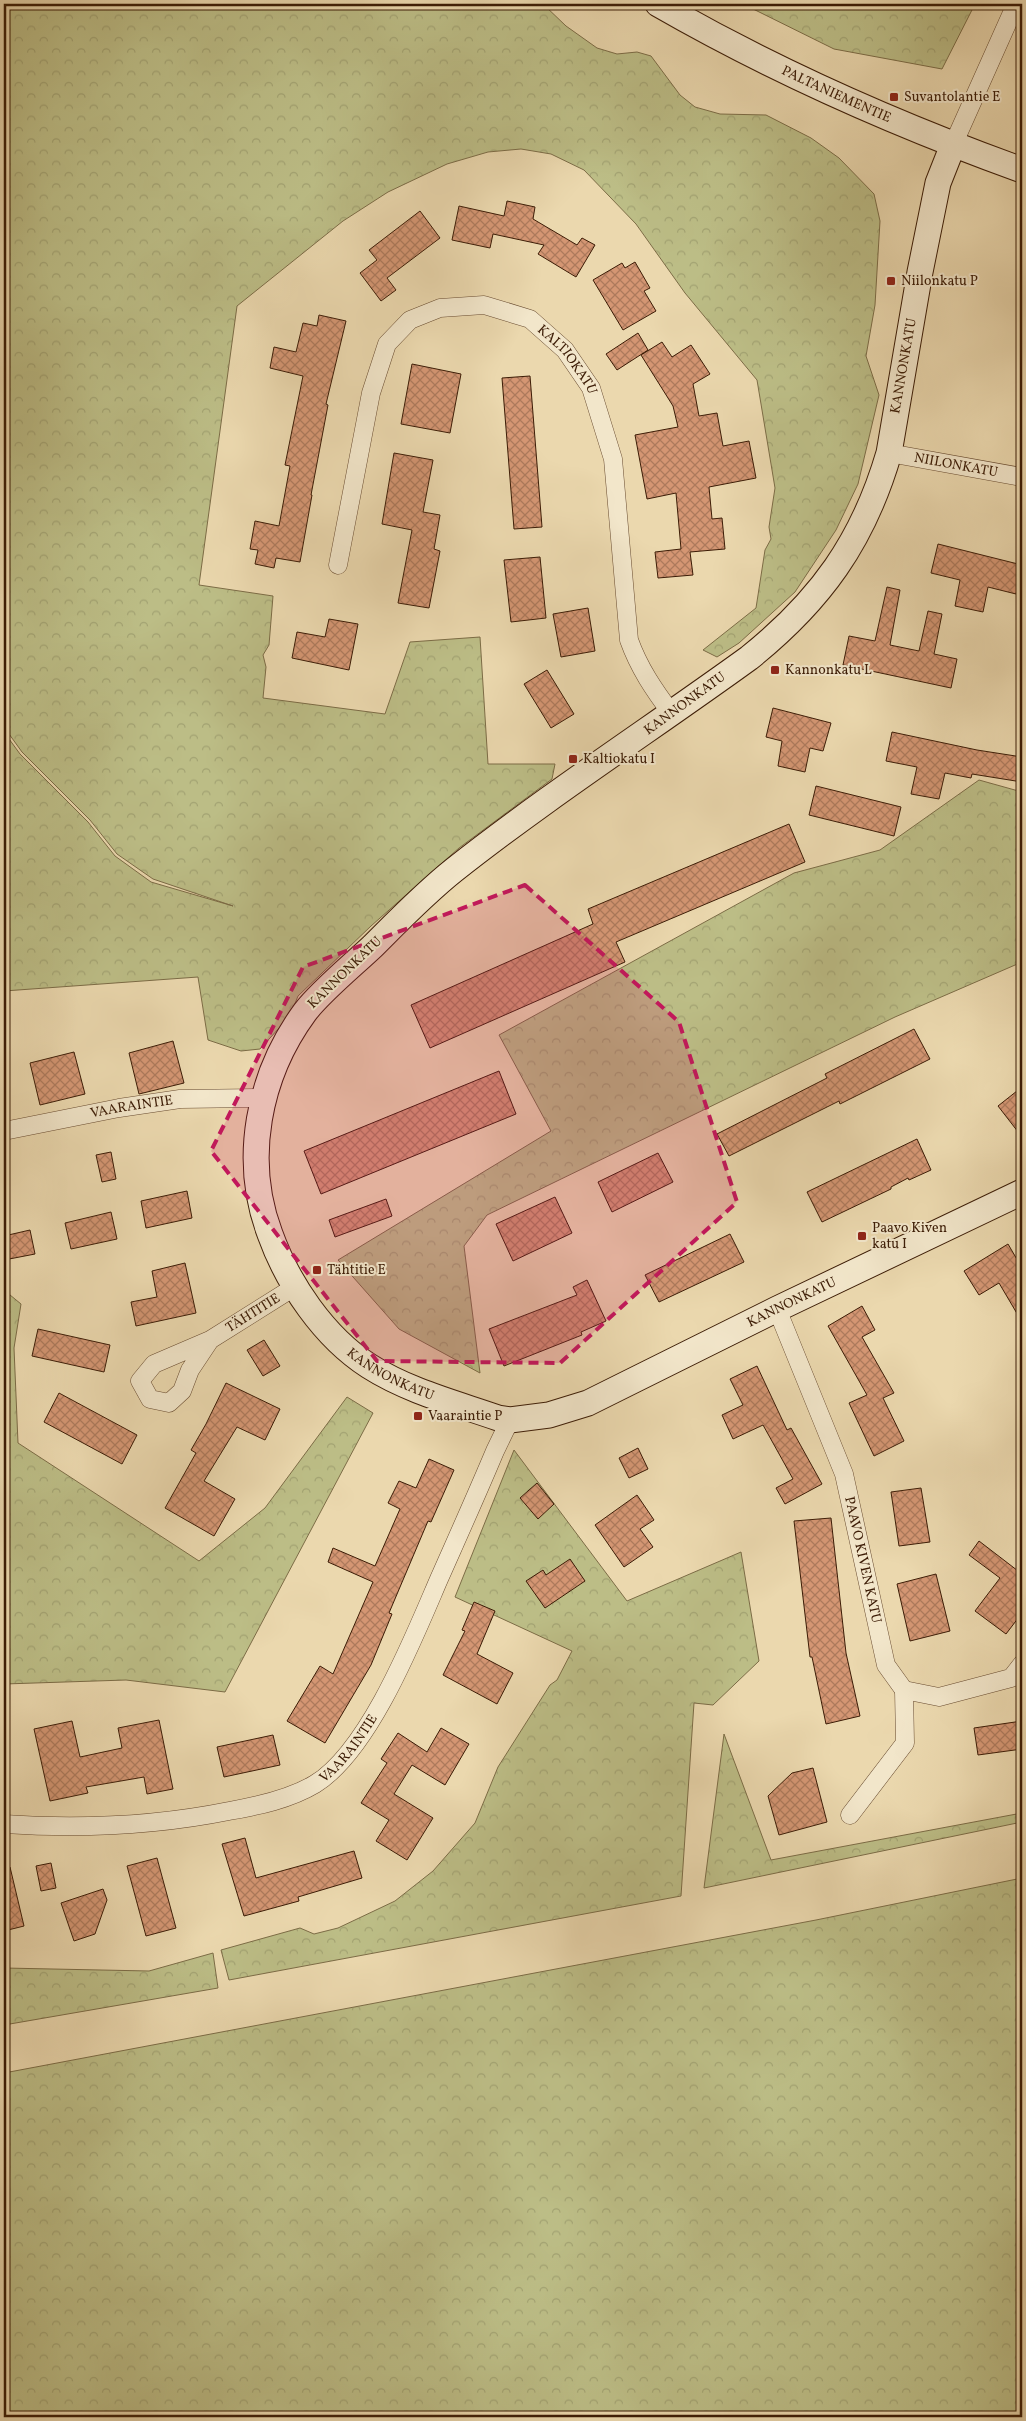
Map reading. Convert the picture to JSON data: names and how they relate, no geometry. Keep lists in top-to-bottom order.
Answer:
{
  "streets": {
    "street": [
      "PALTANIEMENTIE",
      "KALTIOKATU",
      "KANNONKATU",
      "NIILONKATU",
      "VAARAINTIE",
      "TÄHTITIE",
      "PAAVO KIVEN KATU"
    ]
  },
  "crossings": [
    ["PALTANIEMENTIE", "KANNONKATU"],
    ["KALTIOKATU", "KANNONKATU"],
    ["KANNONKATU", "NIILONKATU"],
    ["KANNONKATU", "VAARAINTIE"],
    ["KANNONKATU", "TÄHTITIE"],
    ["KANNONKATU", "PAAVO KIVEN KATU"]
  ],
  "places": {
    "transit": [
      "Suvantolantie E",
      "Niilonkatu P",
      "Kannonkatu L",
      "Kaltiokatu I",
      "Paavo Kiven katu I",
      "Tähtitie E",
      "Vaaraintie P"
    ]
  }
}
